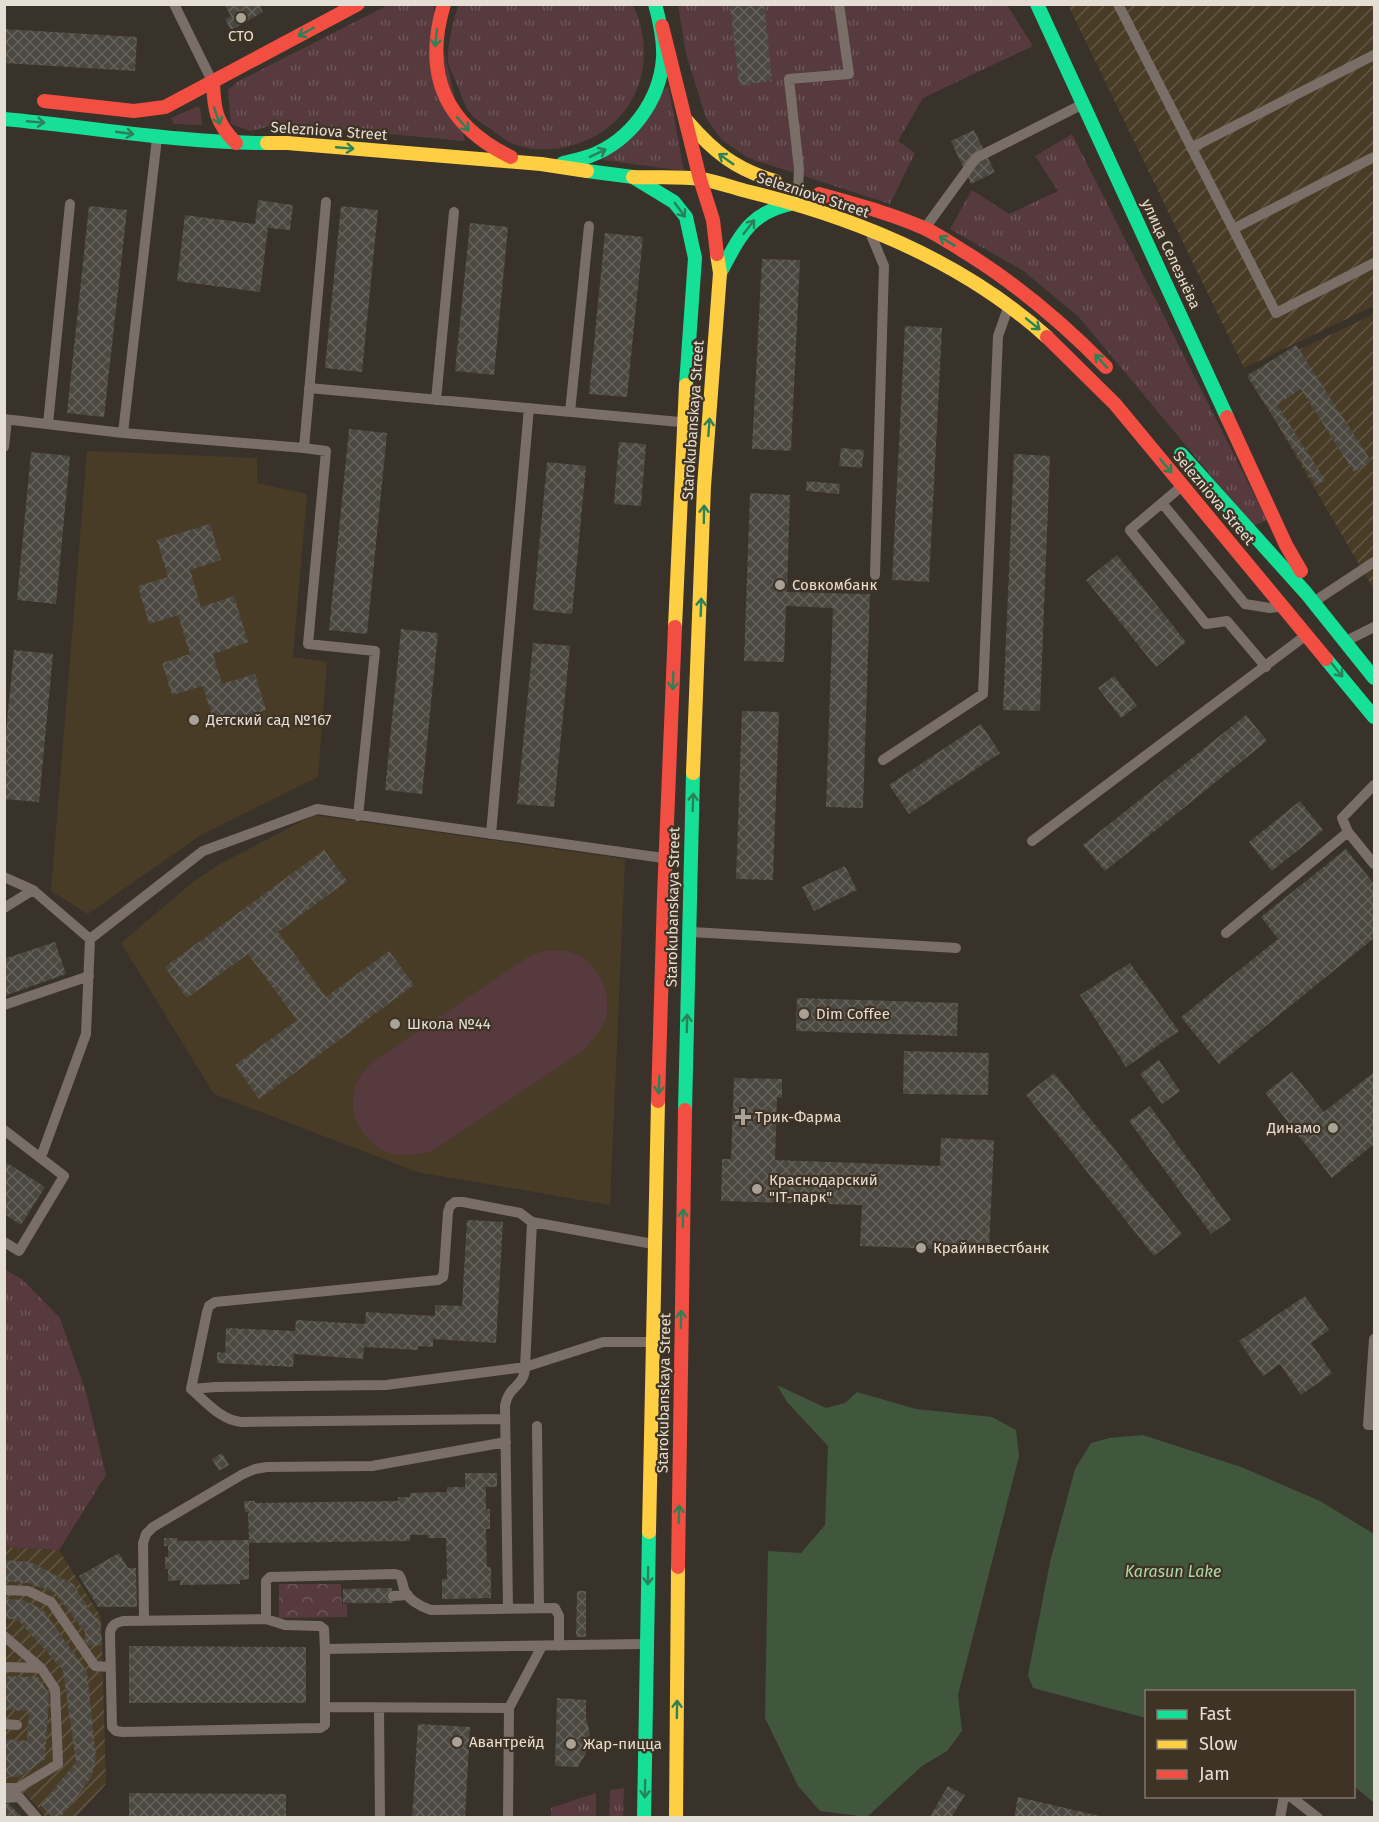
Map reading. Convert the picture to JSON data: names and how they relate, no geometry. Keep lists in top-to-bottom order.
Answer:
{
  "streets": {
    "main road": ["Selezniova Street", "улица Селезнёва", "Starokubanskaya Street"]
  },
  "crossings": [
    ["Selezniova Street", "улица Селезнёва"],
    ["Selezniova Street", "Starokubanskaya Street"]
  ],
  "water": ["Karasun Lake"],
  "places": {
    "other": [
      "СТО",
      "Совкомбанк",
      "Детский сад №167",
      "Dim Coffee",
      "Школа №44",
      "Динамо",
      "Краснодарский \"IT-парк\"",
      "Крайинвестбанк",
      "Авантрейд",
      "Жар-пицца"
    ],
    "health": ["Трик-Фарма"]
  },
  "legend": ["Fast", "Slow", "Jam"]
}
